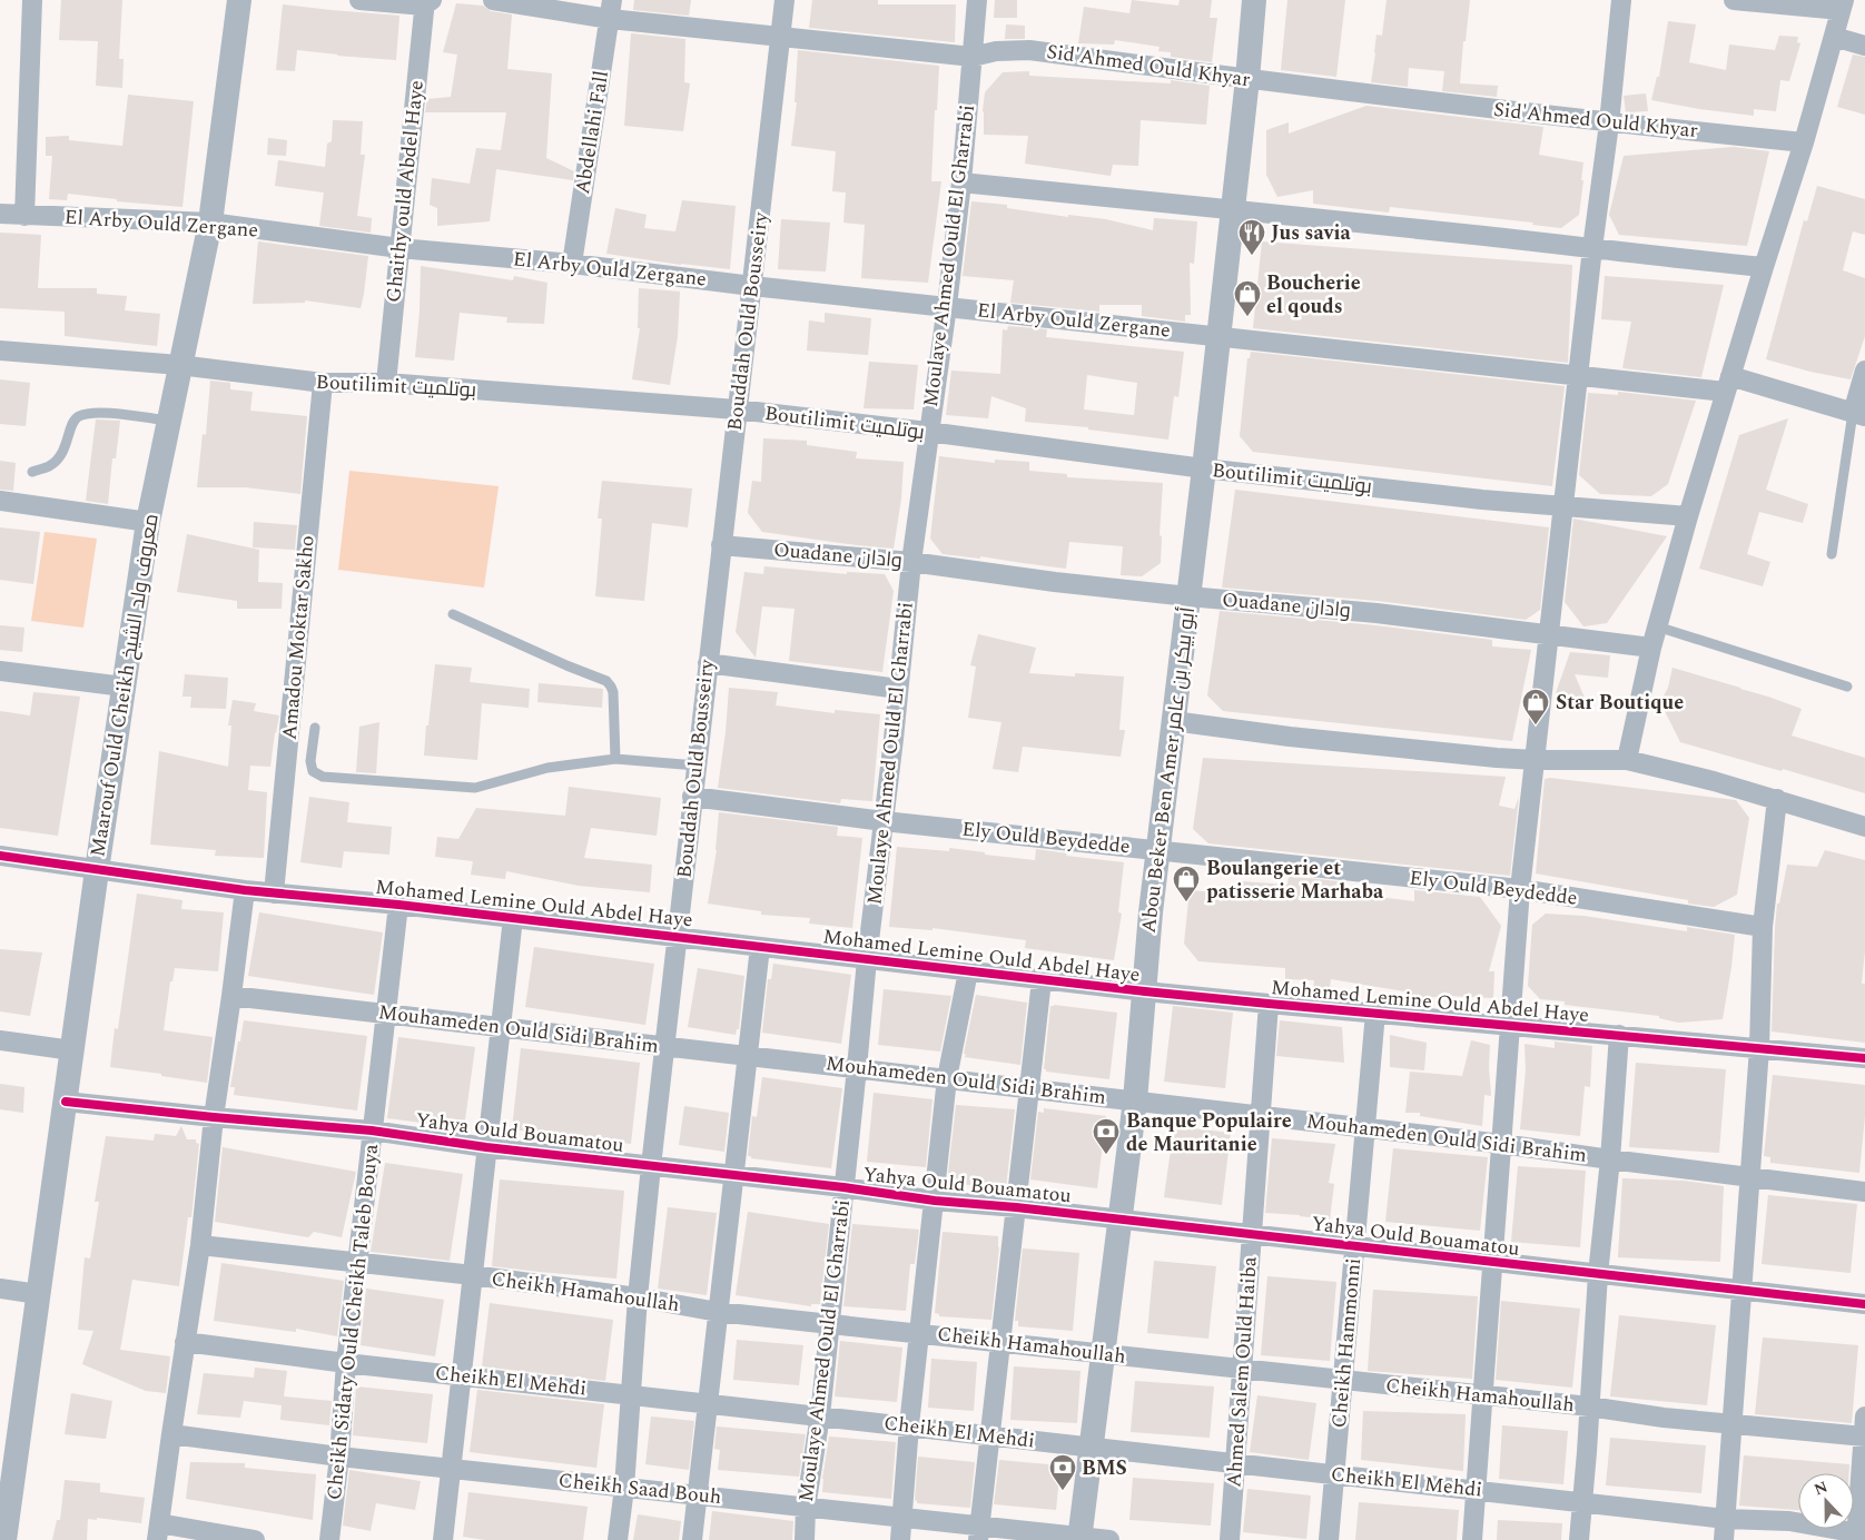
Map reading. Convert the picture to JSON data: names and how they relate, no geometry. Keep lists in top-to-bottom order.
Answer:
{
  "streets": {
    "street": [
      "Sid'Ahmed Ould Khyar",
      "Abdellahi Fall",
      "Ghaithy ould Abdel Haye",
      "El Arby Ould Zergane",
      "Moulaye Ahmed Ould El Gharrabi",
      "Bouddah Ould Bousseiry",
      "Boutilimit بوتلميت",
      "Ouadane وادان",
      "Amadou Moktar Sakho",
      "Maarouf Ould Cheikh معروف ولد الشيخ",
      "Abou Beker Ben Amer أبو بيكر بن عامر",
      "Ely Ould Beydedde",
      "Mohamed Lemine Ould Abdel Haye",
      "Mouhameden Ould Sidi Brahim",
      "Yahya Ould Bouamatou",
      "Cheikh Hamahoullah",
      "Cheikh Sidaty Ould Cheikh Taleb Bouya",
      "Cheikh Hammonni",
      "Ahmed Salem Ould Haiba",
      "Cheikh El Mehdi",
      "Cheikh Saad Bouh"
    ]
  },
  "crossings": [
    ["Sid'Ahmed Ould Khyar", "Abdellahi Fall"],
    ["Sid'Ahmed Ould Khyar", "Moulaye Ahmed Ould El Gharrabi"],
    ["Sid'Ahmed Ould Khyar", "Bouddah Ould Bousseiry"],
    ["Sid'Ahmed Ould Khyar", "Abou Beker Ben Amer أبو بيكر بن عامر"],
    ["Abdellahi Fall", "El Arby Ould Zergane"],
    ["Ghaithy ould Abdel Haye", "El Arby Ould Zergane"],
    ["Ghaithy ould Abdel Haye", "Boutilimit بوتلميت"],
    ["El Arby Ould Zergane", "Moulaye Ahmed Ould El Gharrabi"],
    ["El Arby Ould Zergane", "Bouddah Ould Bousseiry"],
    ["El Arby Ould Zergane", "Maarouf Ould Cheikh معروف ولد الشيخ"],
    ["El Arby Ould Zergane", "Abou Beker Ben Amer أبو بيكر بن عامر"],
    ["Moulaye Ahmed Ould El Gharrabi", "Boutilimit بوتلميت"],
    ["Moulaye Ahmed Ould El Gharrabi", "Ouadane وادان"],
    ["Moulaye Ahmed Ould El Gharrabi", "Ely Ould Beydedde"],
    ["Moulaye Ahmed Ould El Gharrabi", "Mohamed Lemine Ould Abdel Haye"],
    ["Moulaye Ahmed Ould El Gharrabi", "Mouhameden Ould Sidi Brahim"],
    ["Moulaye Ahmed Ould El Gharrabi", "Yahya Ould Bouamatou"],
    ["Moulaye Ahmed Ould El Gharrabi", "Cheikh Hamahoullah"],
    ["Moulaye Ahmed Ould El Gharrabi", "Cheikh El Mehdi"],
    ["Moulaye Ahmed Ould El Gharrabi", "Cheikh Saad Bouh"],
    ["Bouddah Ould Bousseiry", "Boutilimit بوتلميت"],
    ["Bouddah Ould Bousseiry", "Ouadane وادان"],
    ["Bouddah Ould Bousseiry", "Ely Ould Beydedde"],
    ["Bouddah Ould Bousseiry", "Mohamed Lemine Ould Abdel Haye"],
    ["Bouddah Ould Bousseiry", "Mouhameden Ould Sidi Brahim"],
    ["Bouddah Ould Bousseiry", "Yahya Ould Bouamatou"],
    ["Bouddah Ould Bousseiry", "Cheikh Hamahoullah"],
    ["Bouddah Ould Bousseiry", "Cheikh El Mehdi"],
    ["Bouddah Ould Bousseiry", "Cheikh Saad Bouh"],
    ["Boutilimit بوتلميت", "Amadou Moktar Sakho"],
    ["Boutilimit بوتلميت", "Maarouf Ould Cheikh معروف ولد الشيخ"],
    ["Boutilimit بوتلميت", "Abou Beker Ben Amer أبو بيكر بن عامر"],
    ["Ouadane وادان", "Abou Beker Ben Amer أبو بيكر بن عامر"],
    ["Amadou Moktar Sakho", "Mohamed Lemine Ould Abdel Haye"],
    ["Maarouf Ould Cheikh معروف ولد الشيخ", "Mohamed Lemine Ould Abdel Haye"],
    ["Maarouf Ould Cheikh معروف ولد الشيخ", "Yahya Ould Bouamatou"],
    ["Abou Beker Ben Amer أبو بيكر بن عامر", "Ely Ould Beydedde"],
    ["Abou Beker Ben Amer أبو بيكر بن عامر", "Mohamed Lemine Ould Abdel Haye"],
    ["Abou Beker Ben Amer أبو بيكر بن عامر", "Mouhameden Ould Sidi Brahim"],
    ["Abou Beker Ben Amer أبو بيكر بن عامر", "Yahya Ould Bouamatou"],
    ["Abou Beker Ben Amer أبو بيكر بن عامر", "Cheikh Hamahoullah"],
    ["Abou Beker Ben Amer أبو بيكر بن عامر", "Cheikh El Mehdi"],
    ["Abou Beker Ben Amer أبو بيكر بن عامر", "Cheikh Saad Bouh"],
    ["Mohamed Lemine Ould Abdel Haye", "Cheikh Sidaty Ould Cheikh Taleb Bouya"],
    ["Mohamed Lemine Ould Abdel Haye", "Cheikh Hammonni"],
    ["Mohamed Lemine Ould Abdel Haye", "Ahmed Salem Ould Haiba"],
    ["Mouhameden Ould Sidi Brahim", "Cheikh Sidaty Ould Cheikh Taleb Bouya"],
    ["Mouhameden Ould Sidi Brahim", "Cheikh Hammonni"],
    ["Mouhameden Ould Sidi Brahim", "Ahmed Salem Ould Haiba"],
    ["Yahya Ould Bouamatou", "Cheikh Sidaty Ould Cheikh Taleb Bouya"],
    ["Yahya Ould Bouamatou", "Cheikh Hammonni"],
    ["Yahya Ould Bouamatou", "Ahmed Salem Ould Haiba"],
    ["Cheikh Hamahoullah", "Cheikh Sidaty Ould Cheikh Taleb Bouya"],
    ["Cheikh Hamahoullah", "Cheikh Hammonni"],
    ["Cheikh Hamahoullah", "Ahmed Salem Ould Haiba"],
    ["Cheikh Sidaty Ould Cheikh Taleb Bouya", "Cheikh El Mehdi"],
    ["Cheikh Sidaty Ould Cheikh Taleb Bouya", "Cheikh Saad Bouh"],
    ["Cheikh Hammonni", "Cheikh El Mehdi"],
    ["Ahmed Salem Ould Haiba", "Cheikh El Mehdi"]
  ],
  "places": {
    "restaurant": ["Jus savia"],
    "shop": ["Boucherie el qouds", "Star Boutique", "Boulangerie et patisserie Marhaba"],
    "bank": ["Banque Populaire de Mauritanie", "BMS"]
  },
  "north": "top"
}
